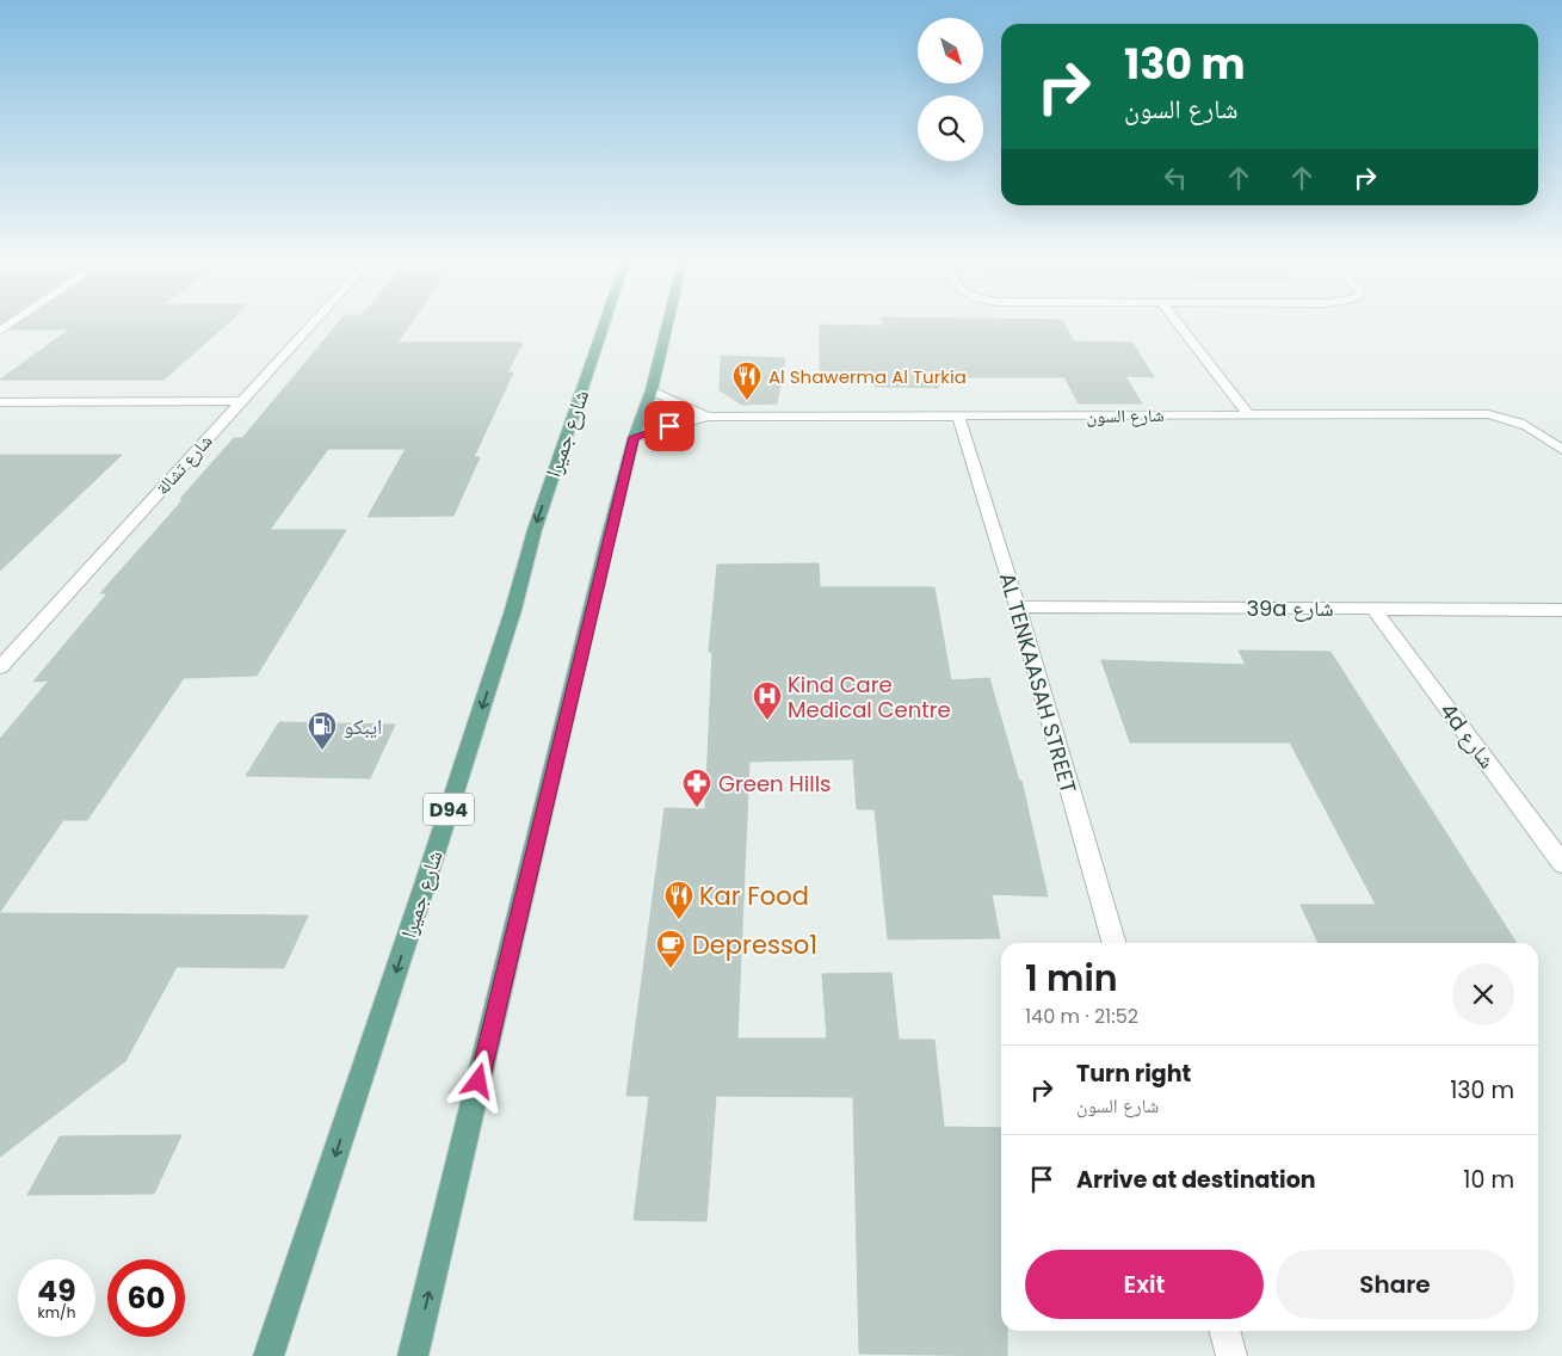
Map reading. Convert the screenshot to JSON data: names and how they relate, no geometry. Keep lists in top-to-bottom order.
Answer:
{
  "streets": {
    "main road": ["شارع جميرا", "D94"],
    "street": [
      "شارع السون",
      "شارع تشالة",
      "39a شارع",
      "AL TENKAASAH STREET",
      "4d شارع"
    ]
  },
  "crossings": [
    ["شارع السون", "AL TENKAASAH STREET"],
    ["39a شارع", "AL TENKAASAH STREET"],
    ["39a شارع", "4d شارع"]
  ],
  "places": {
    "restaurant": ["Al Shawerma Al Turkia", "Kar Food"],
    "hospital": ["Kind Care Medical Centre"],
    "fuel station": ["ايبكو"],
    "pharmacy": ["Green Hills"],
    "cafe": ["Depresso1"]
  },
  "north": "bottom right",
  "page": {
    "turn": ["130 m", "شارع السون"],
    "heading": ["1 min", "140 m · 21:52"],
    "list": [
      {
        "name": "Turn right",
        "note": "شارع السون",
        "value": "130 m"
      },
      {
        "name": "Arrive at destination",
        "value": "10 m"
      }
    ],
    "buttons": ["Exit", "Share"],
    "speed": "49 km/h",
    "limit": "60"
  }
}
